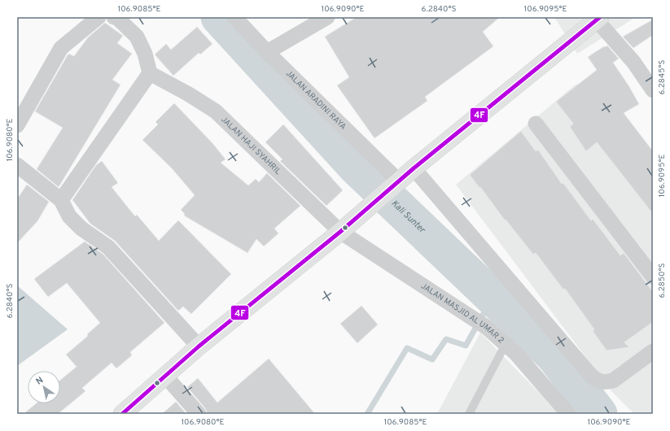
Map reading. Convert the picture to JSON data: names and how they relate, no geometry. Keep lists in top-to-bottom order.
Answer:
{
  "streets": {
    "street": ["JALAN ARADINI RAYA", "JALAN HAJI SYAHRIL", "JALAN MASJID AL UMAR 2"]
  },
  "crossings": [
    ["JALAN HAJI SYAHRIL", "JALAN MASJID AL UMAR 2"]
  ],
  "water": ["Kali Sunter"],
  "lines": ["transit line 4F"],
  "north": "top left",
  "coordinates": [
    "106.9085°E",
    "106.9090°E",
    "6.2840°S",
    "106.9095°E",
    "6.2845°S",
    "106.9080°E",
    "6.2850°S"
  ]
}
